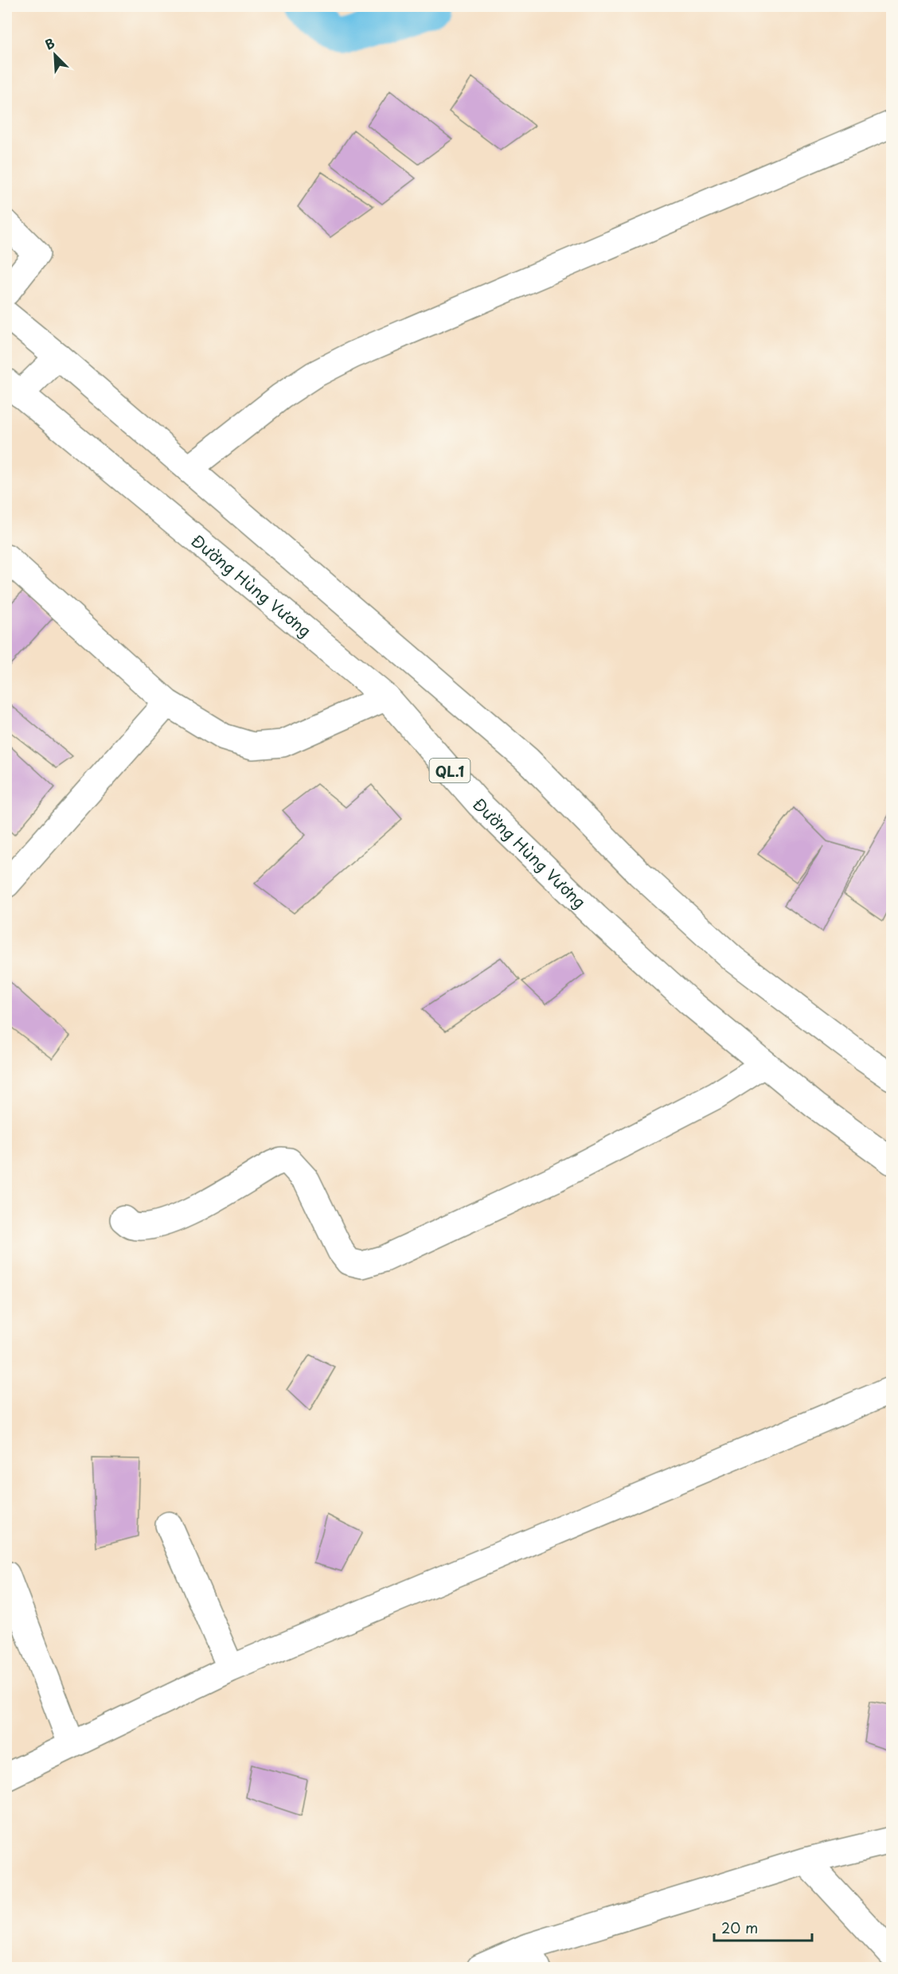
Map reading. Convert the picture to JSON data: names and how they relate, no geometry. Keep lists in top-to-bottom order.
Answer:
{
  "streets": {
    "main road": ["Đường Hùng Vương", "QL.1"]
  },
  "scale_bar": "20 m",
  "north": "top left"
}
